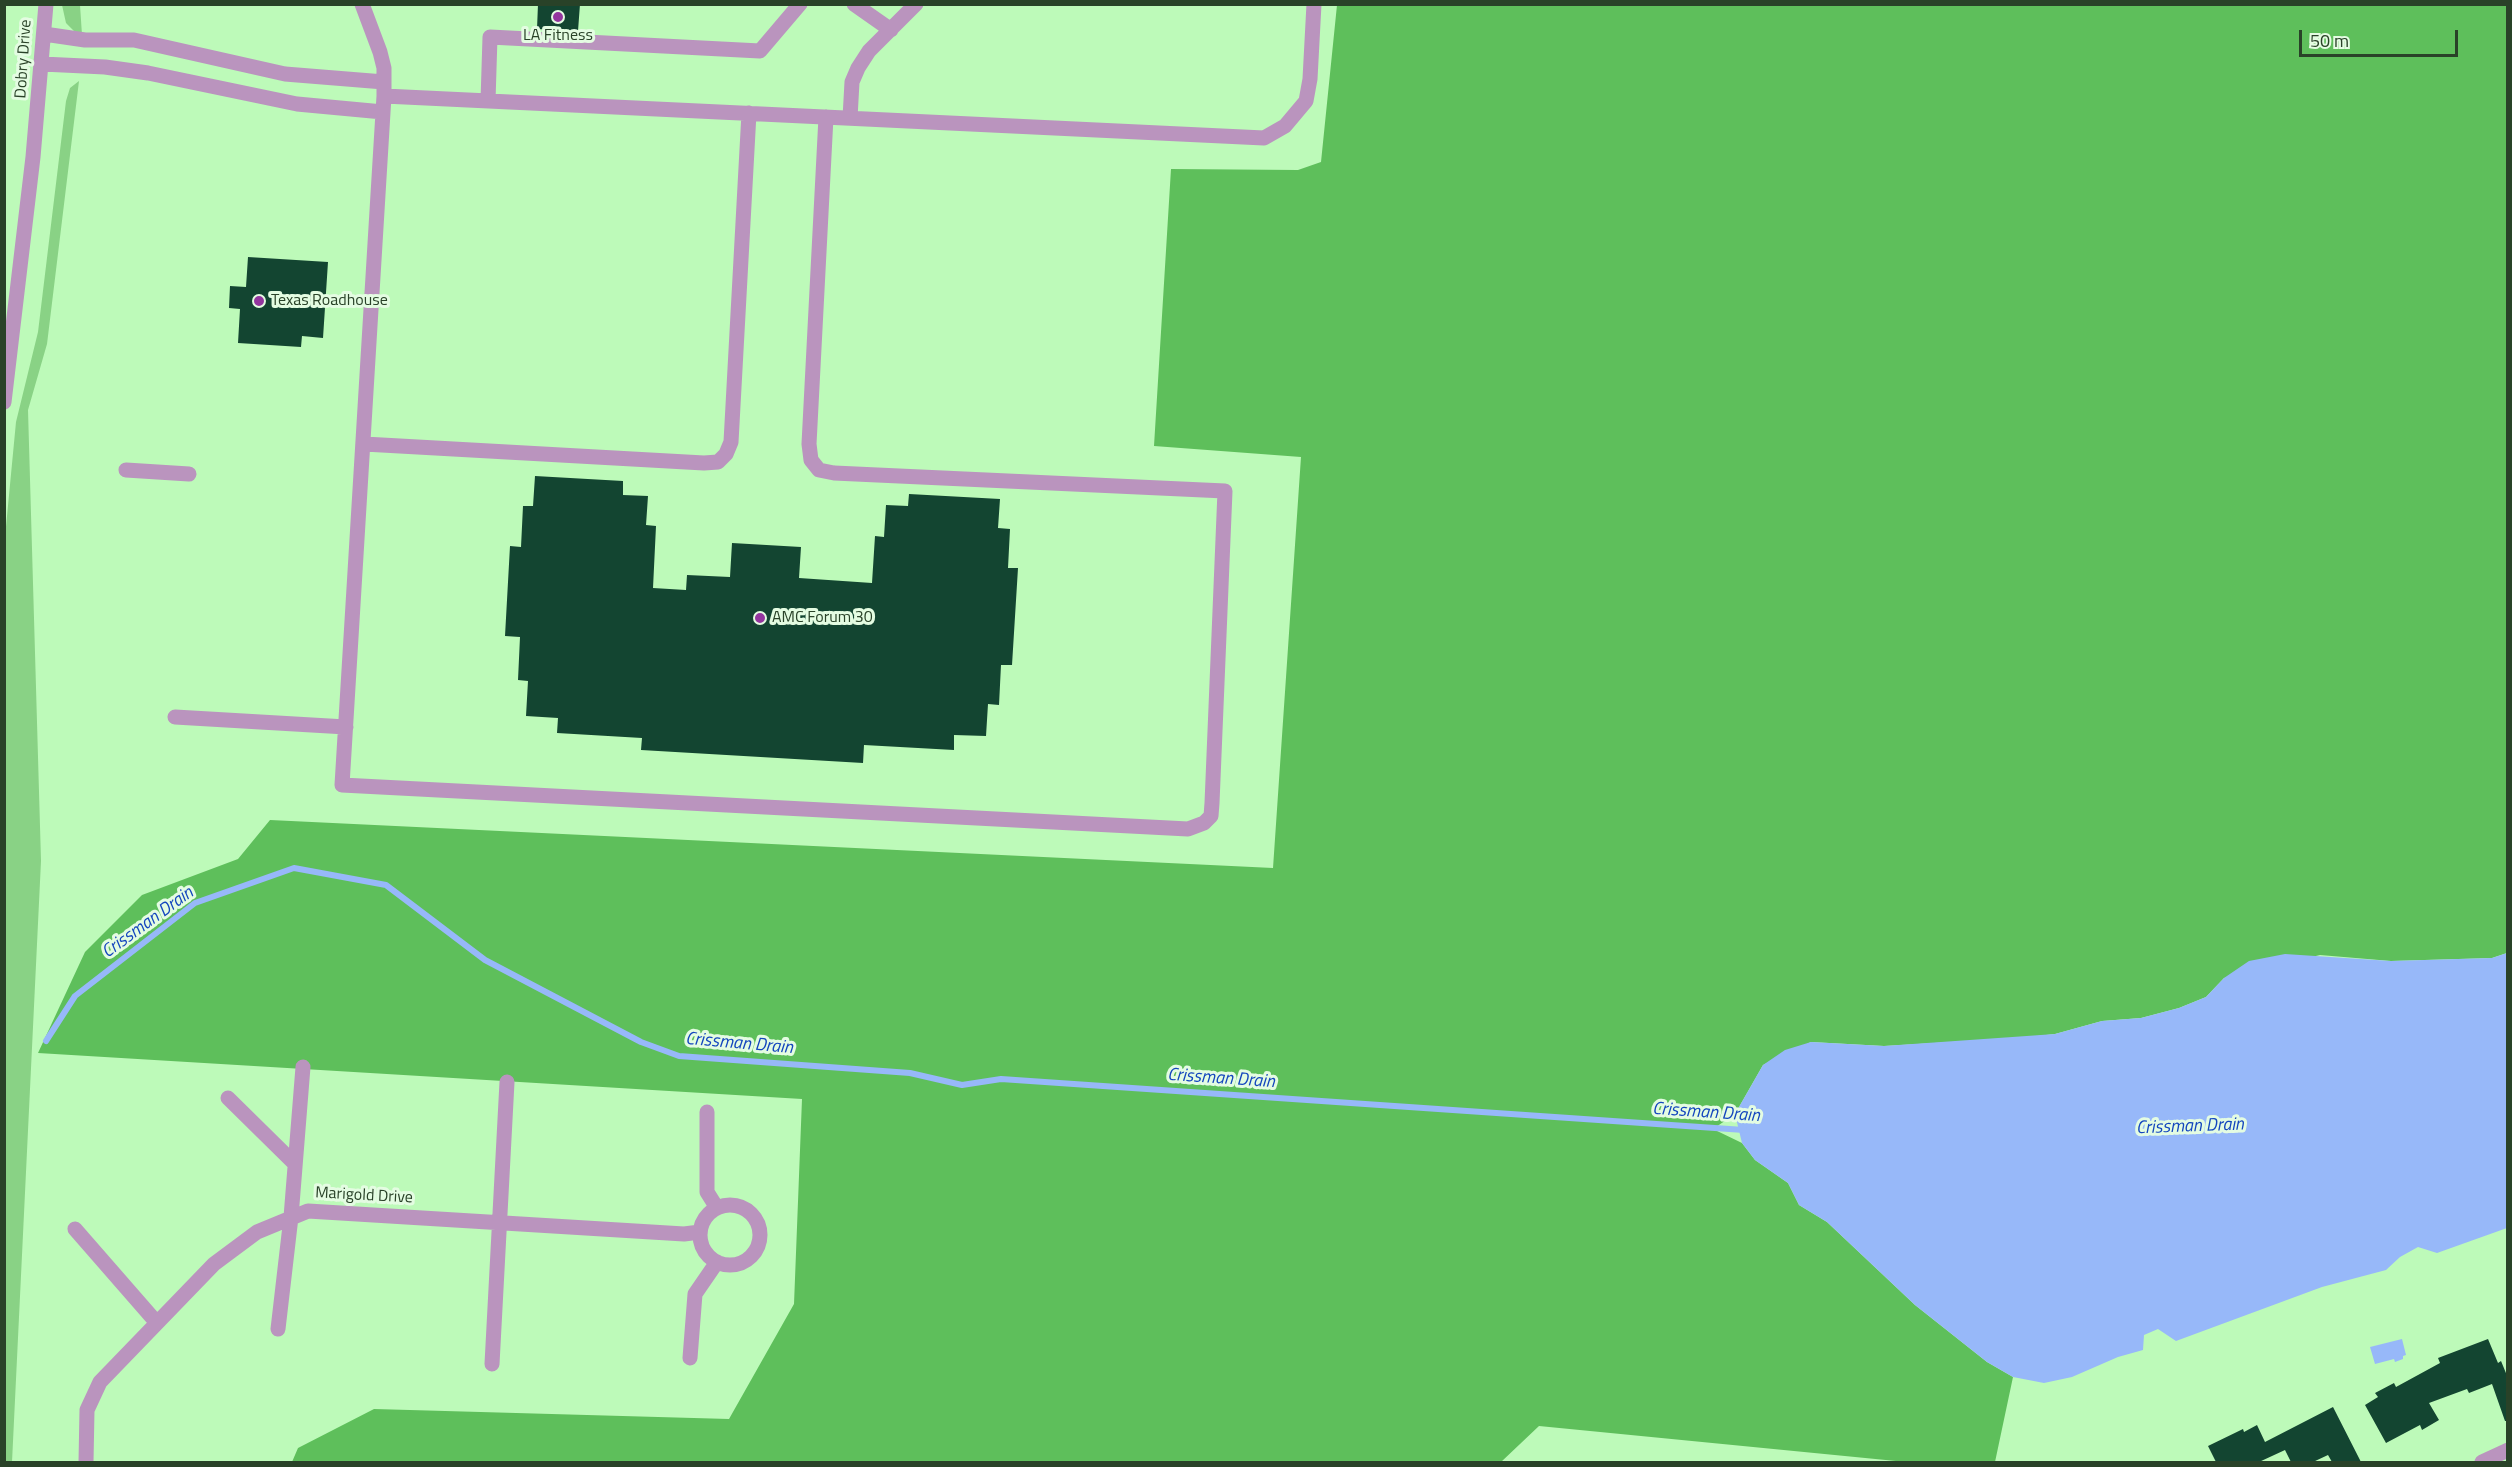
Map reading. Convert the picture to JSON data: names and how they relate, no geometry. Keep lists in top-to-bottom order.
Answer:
{
  "streets": {
    "street": ["Dobry Drive", "Marigold Drive"]
  },
  "water": ["Crissman Drain"],
  "places": ["LA Fitness", "Texas Roadhouse", "AMC Forum 30"],
  "scale_bar": "50 m"
}
